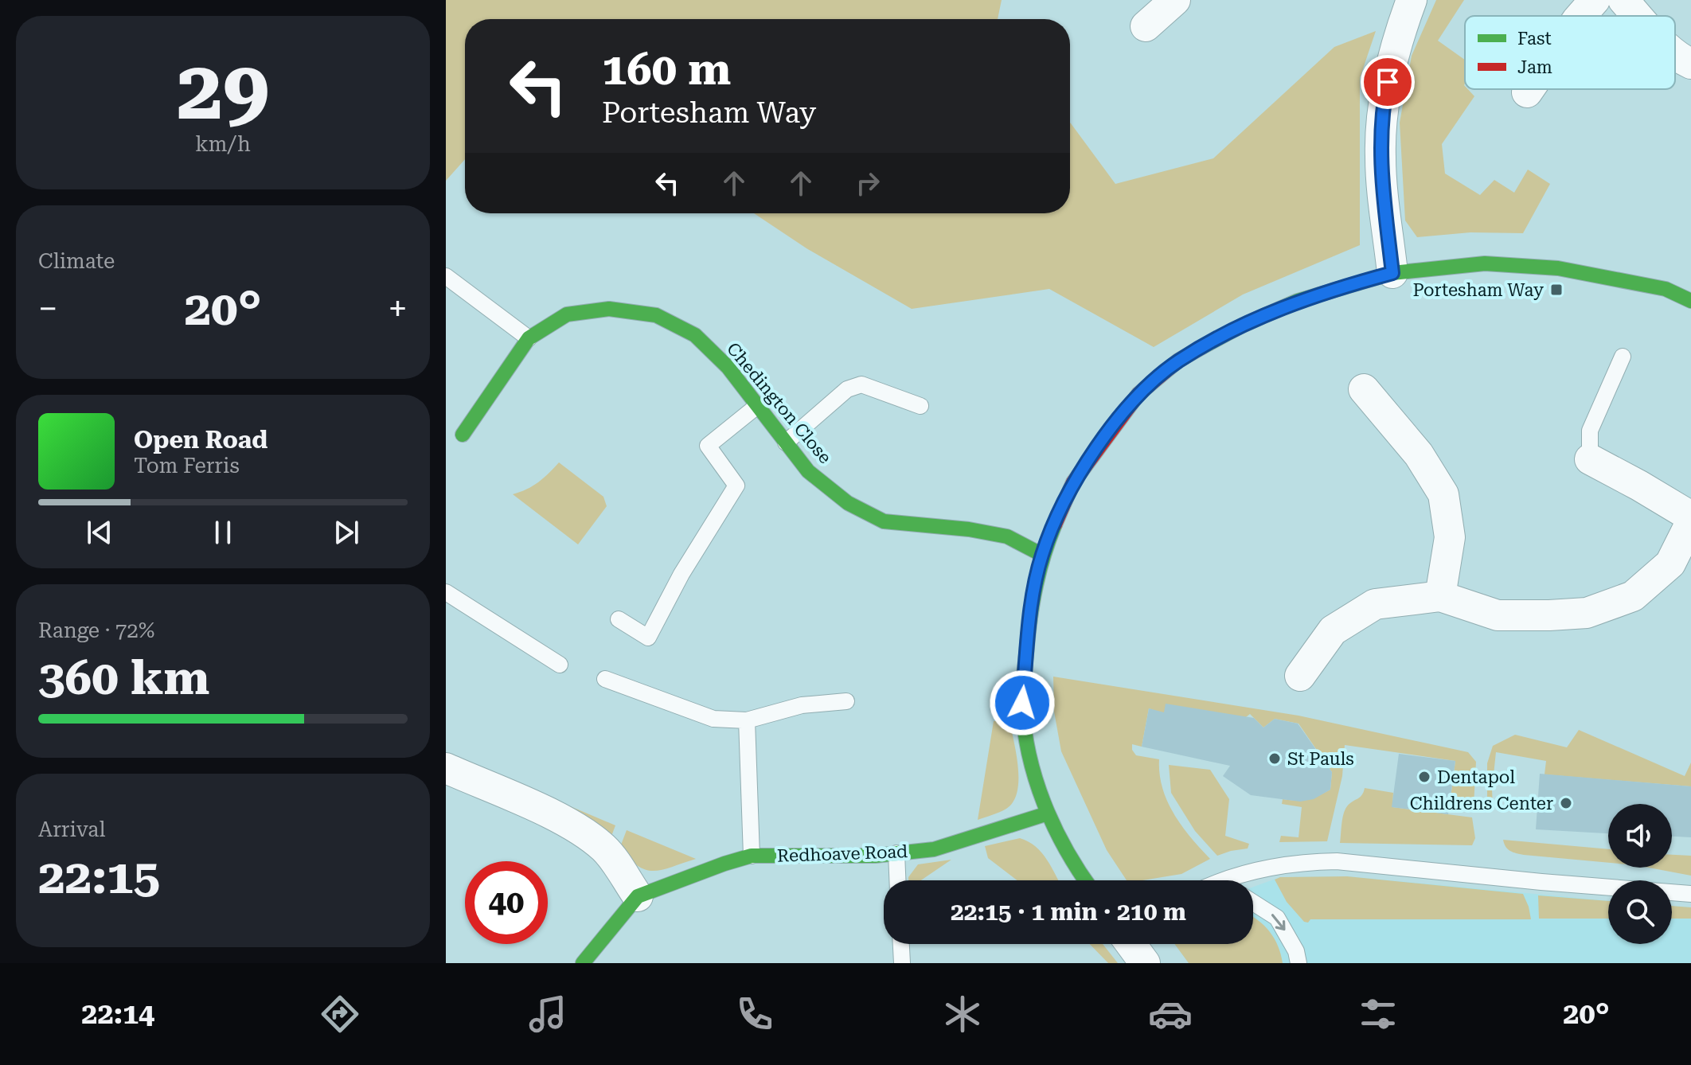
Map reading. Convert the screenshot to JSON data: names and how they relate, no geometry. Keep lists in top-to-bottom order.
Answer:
{
  "streets": {
    "street": ["Chedington Close", "Redhoave Road"]
  },
  "places": {
    "transit": ["Portesham Way"],
    "other": ["St Pauls", "Dentapol", "Childrens Center"]
  },
  "legend": ["Fast", "Jam"],
  "page": {
    "tile": [
      ["29", "km/h"],
      "Climate",
      ["Range · 72%", "360 km"],
      ["Arrival", "22:15"]
    ],
    "turn": ["160 m", "Portesham Way"],
    "heat": ["−", "20°", "+"],
    "song": ["Open Road", "Tom Ferris"],
    "limit": "40",
    "trip": "22:15 · 1 min · 210 m",
    "tabs": ["22:14", "20°"]
  }
}
